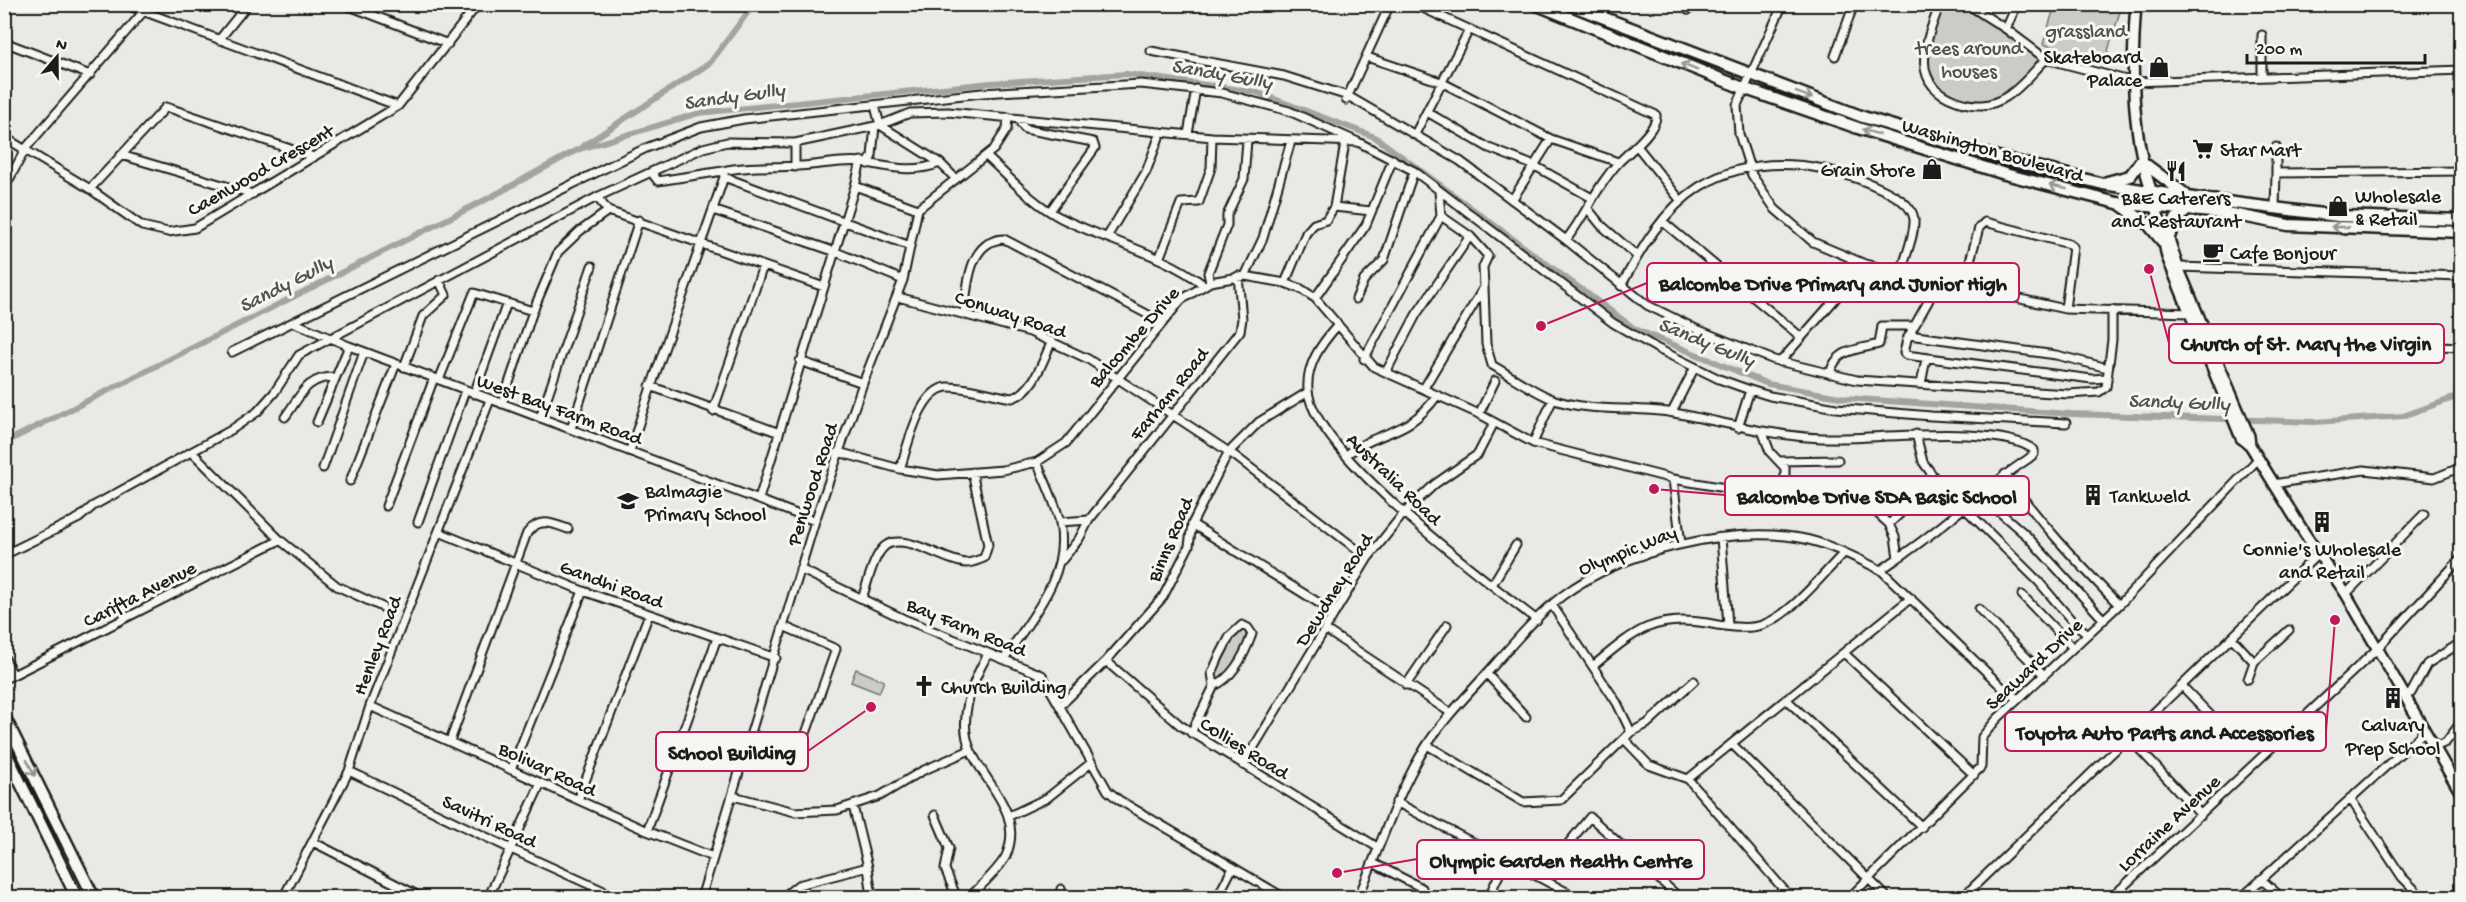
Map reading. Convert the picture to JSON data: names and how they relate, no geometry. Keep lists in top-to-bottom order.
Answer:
{
  "streets": {
    "highway": ["Washington Boulevard"],
    "street": [
      "Caenwood Crescent",
      "Conway Road",
      "Balcombe Drive",
      "Farham Road",
      "West Bay Farm Road",
      "Australia Road",
      "Penwood Road",
      "Binns Road",
      "Olympic Way",
      "Gandhi Road",
      "Dewdney Road",
      "Carifta Avenue",
      "Bay Farm Road",
      "Henley Road",
      "Seaward Drive",
      "Collies Road",
      "Bolivar Road",
      "Savitri Road",
      "Lorraine Avenue"
    ]
  },
  "crossings": [
    ["Conway Road", "Balcombe Drive"],
    ["Conway Road", "Farham Road"],
    ["Conway Road", "Penwood Road"],
    ["Conway Road", "Binns Road"],
    ["Conway Road", "Dewdney Road"],
    ["Balcombe Drive", "Farham Road"],
    ["Balcombe Drive", "Penwood Road"],
    ["Balcombe Drive", "Dewdney Road"],
    ["West Bay Farm Road", "Penwood Road"],
    ["West Bay Farm Road", "Henley Road"],
    ["Australia Road", "Binns Road"],
    ["Australia Road", "Olympic Way"],
    ["Australia Road", "Dewdney Road"],
    ["Penwood Road", "Gandhi Road"],
    ["Penwood Road", "Bay Farm Road"],
    ["Penwood Road", "Bolivar Road"],
    ["Binns Road", "Bay Farm Road"],
    ["Binns Road", "Collies Road"],
    ["Olympic Way", "Seaward Drive"],
    ["Olympic Way", "Collies Road"],
    ["Gandhi Road", "Henley Road"],
    ["Dewdney Road", "Collies Road"],
    ["Henley Road", "Bolivar Road"],
    ["Henley Road", "Savitri Road"]
  ],
  "water": ["Sandy Gully"],
  "parks": ["grassland", "trees around houses"],
  "places": {
    "shop": ["Skateboard Palace", "Grain Store", "Wholesale & Retail"],
    "supermarket": ["Star Mart"],
    "restaurant": ["B&E Caterers and Restaurant"],
    "cafe": ["Cafe Bonjour"],
    "other": [
      "Church of St. Mary the Virgin",
      "Balcombe Drive Primary and Junior High",
      "Balcombe Drive SDA Basic School",
      "Toyota Auto Parts and Accessories",
      "School Building",
      "Olympic Garden Health Centre"
    ],
    "building": ["Tankweld", "Connie's Wholesale and Retail", "Calvary Prep School"],
    "school or university": ["Balmagie Primary School"],
    "church": ["Church Building"]
  },
  "scale_bar": "200 m",
  "north": "top"
}
